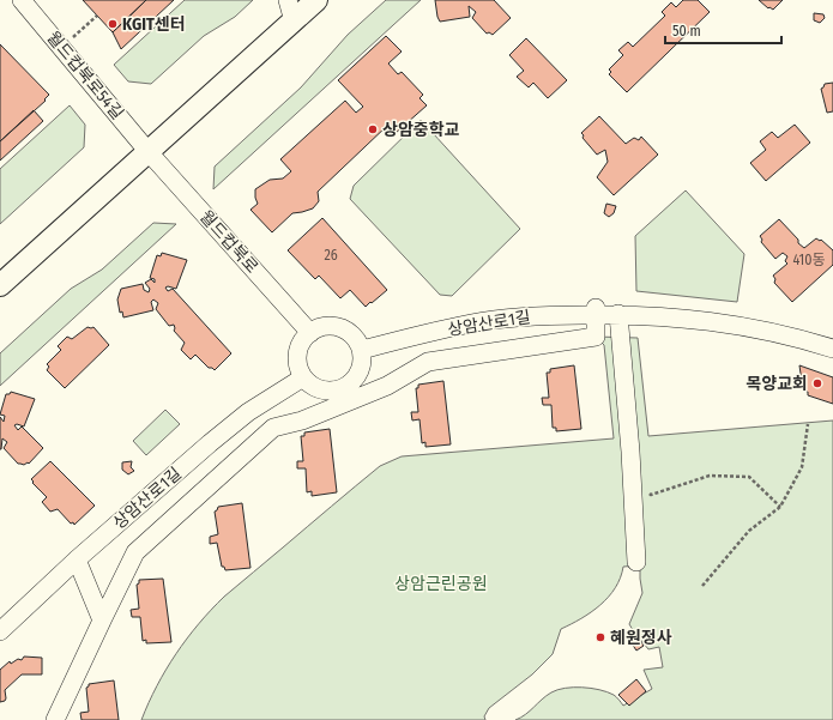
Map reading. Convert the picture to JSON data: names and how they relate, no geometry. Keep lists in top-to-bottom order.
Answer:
{
  "streets": {
    "street": ["월드컵북로54길", "월드컵북로", "상암산로1길"]
  },
  "crossings": [
    ["월드컵북로54길", "월드컵북로"],
    ["월드컵북로", "상암산로1길"]
  ],
  "parks": ["상암근린공원"],
  "places": [
    "KGIT센터",
    "상암중학교",
    "목양교회",
    "혜원정사"
  ],
  "house_numbers": ["26", "410동"],
  "scale_bar": "50 m"
}
